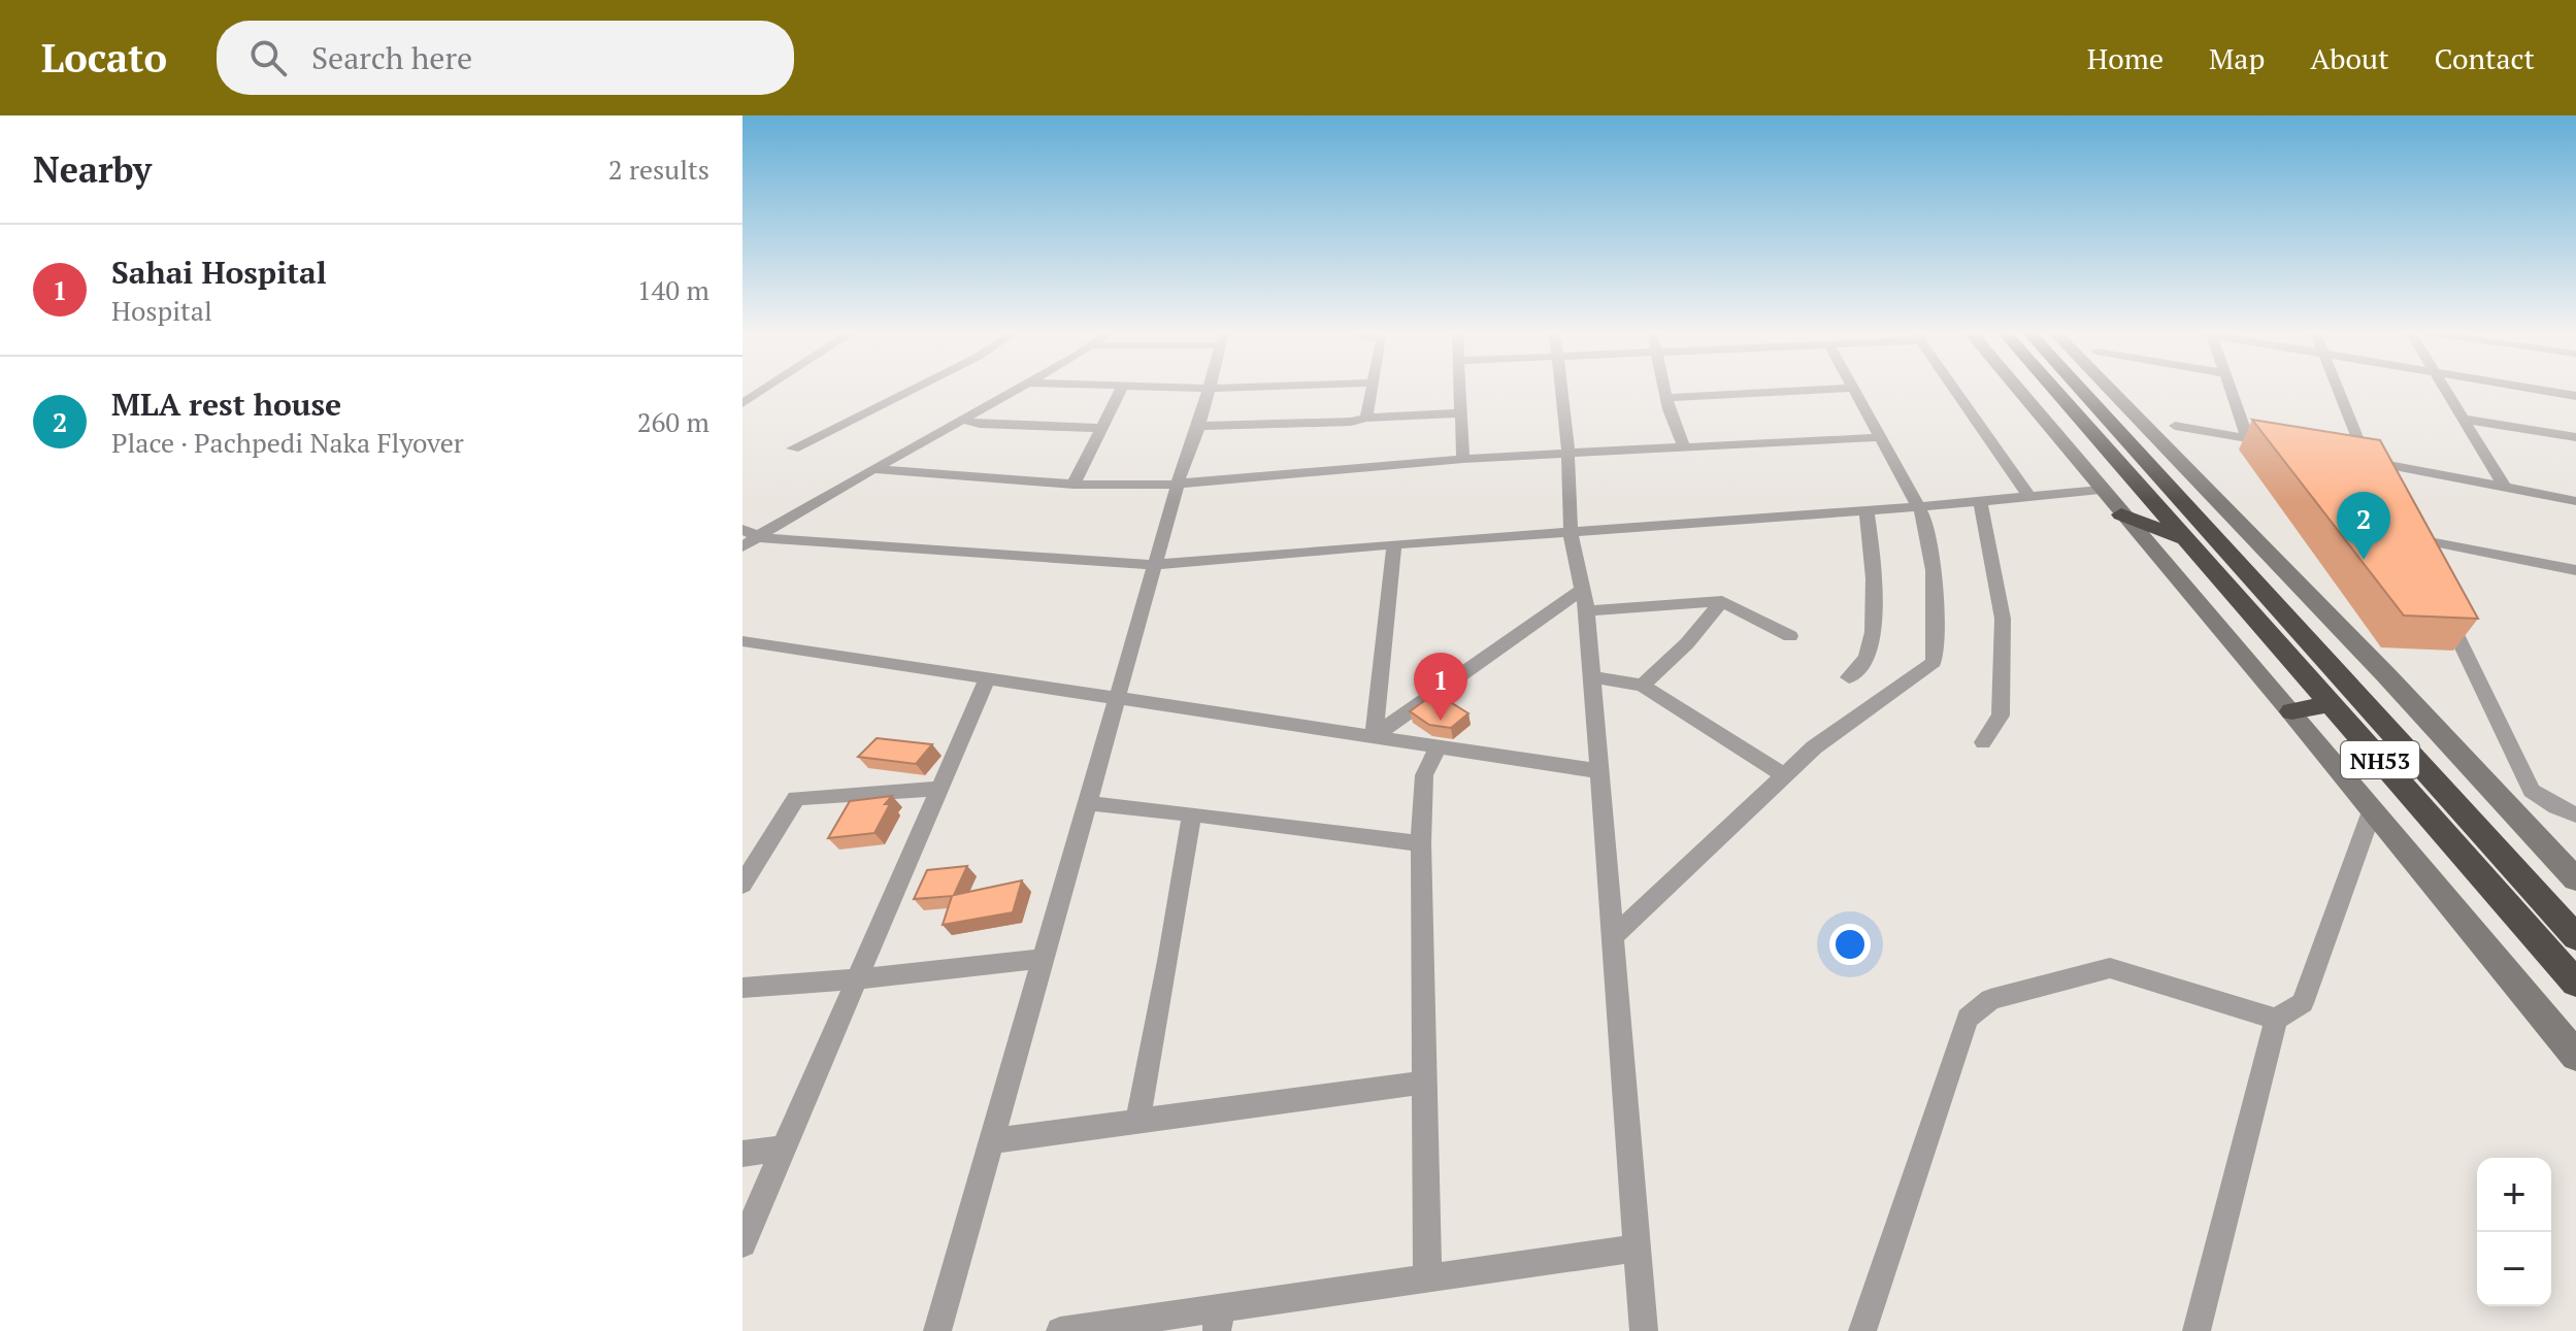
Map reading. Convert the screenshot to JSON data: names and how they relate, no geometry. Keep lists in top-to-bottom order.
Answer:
{
  "streets": {
    "highway": ["NH53"]
  },
  "page": {
    "header": "Locato",
    "search": "Search here",
    "nav": [
      "Home",
      "Map",
      "About",
      "Contact"
    ],
    "heading": ["Nearby", "2 results"],
    "list": [
      {
        "mark": "1",
        "name": "Sahai Hospital",
        "note": "Hospital",
        "value": "140 m"
      },
      {
        "mark": "2",
        "name": "MLA rest house",
        "note": "Place · Pachpedi Naka Flyover",
        "value": "260 m"
      }
    ],
    "pins": ["2", "1"],
    "map_buttons": ["+", "−"]
  }
}
